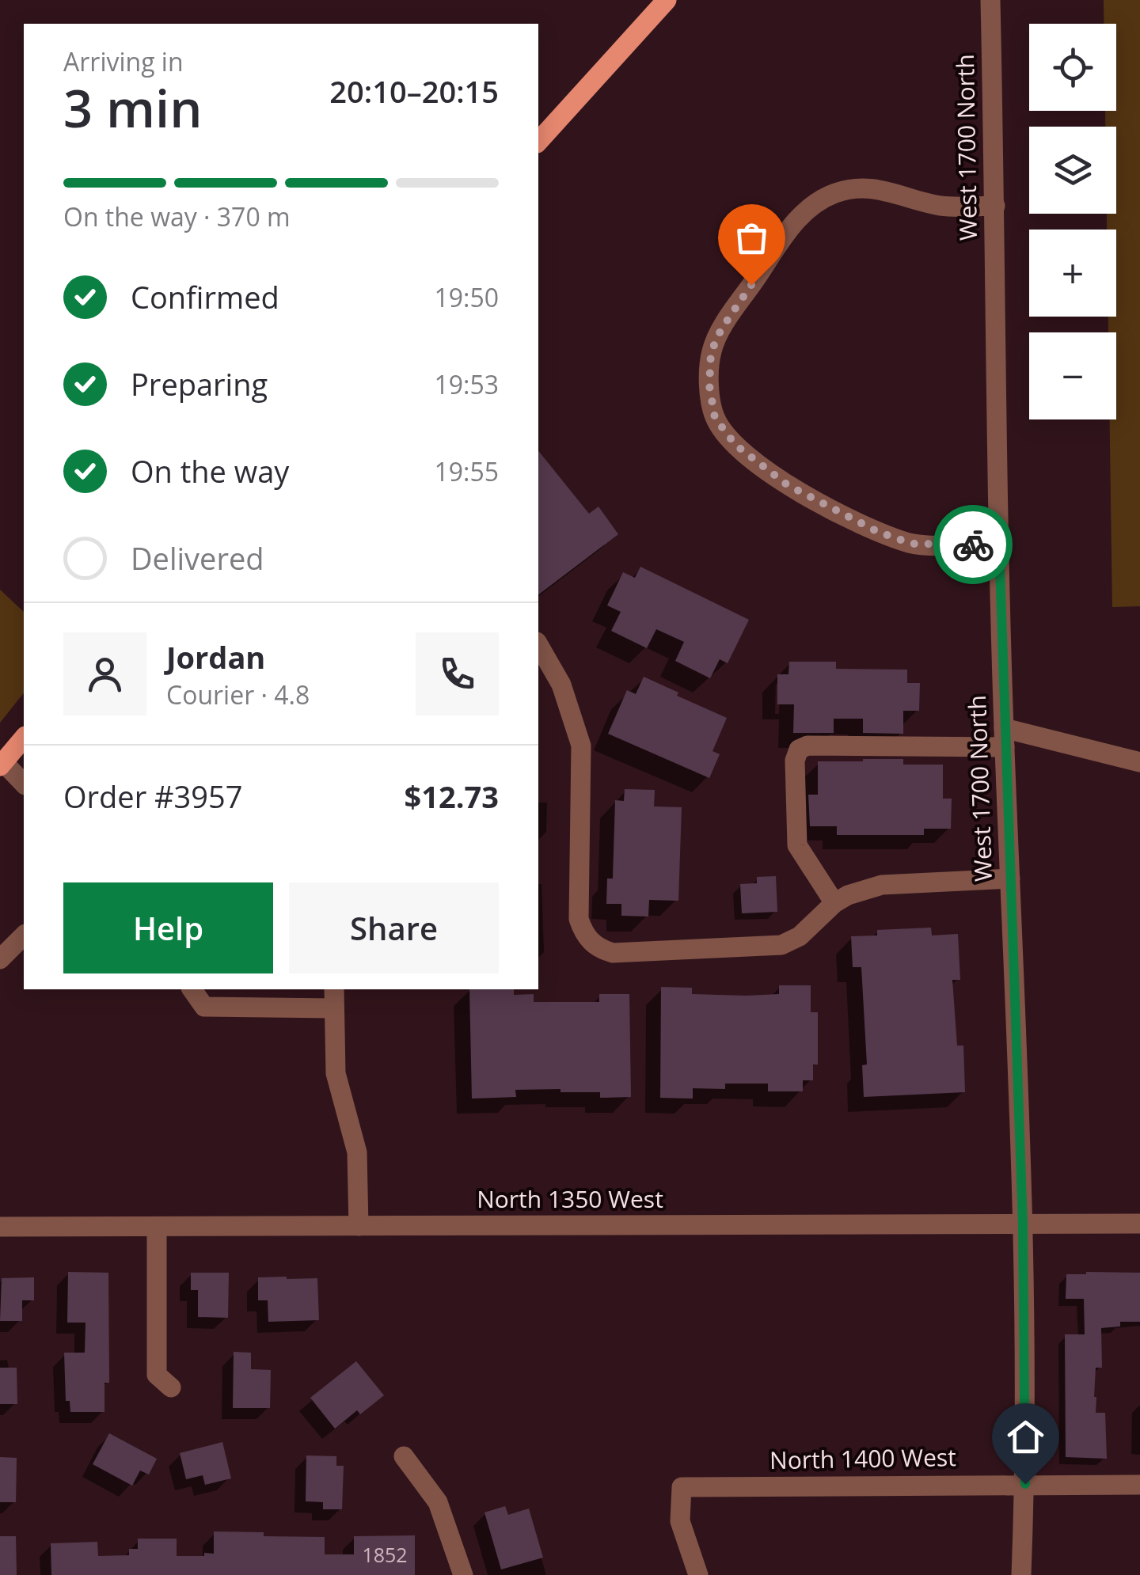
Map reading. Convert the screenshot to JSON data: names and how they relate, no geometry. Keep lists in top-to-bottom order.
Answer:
{
  "streets": {
    "street": ["West 1700 North", "North 1350 West", "North 1400 West"]
  },
  "crossings": [
    ["West 1700 North", "North 1350 West"],
    ["West 1700 North", "North 1400 West"]
  ],
  "house_numbers": ["1852"],
  "page": {
    "map_buttons": ["+", "−"],
    "heading": ["3 min", "Arriving in", "20:10–20:15"],
    "panel": [
      "Jordan",
      "Courier · 4.8",
      "Order #3957",
      "$12.73"
    ],
    "bar": "On the way · 370 m",
    "list": [
      ["Confirmed", "19:50"],
      ["Preparing", "19:53"],
      ["On the way", "19:55"],
      "Delivered"
    ],
    "buttons": ["Help", "Share"]
  }
}
